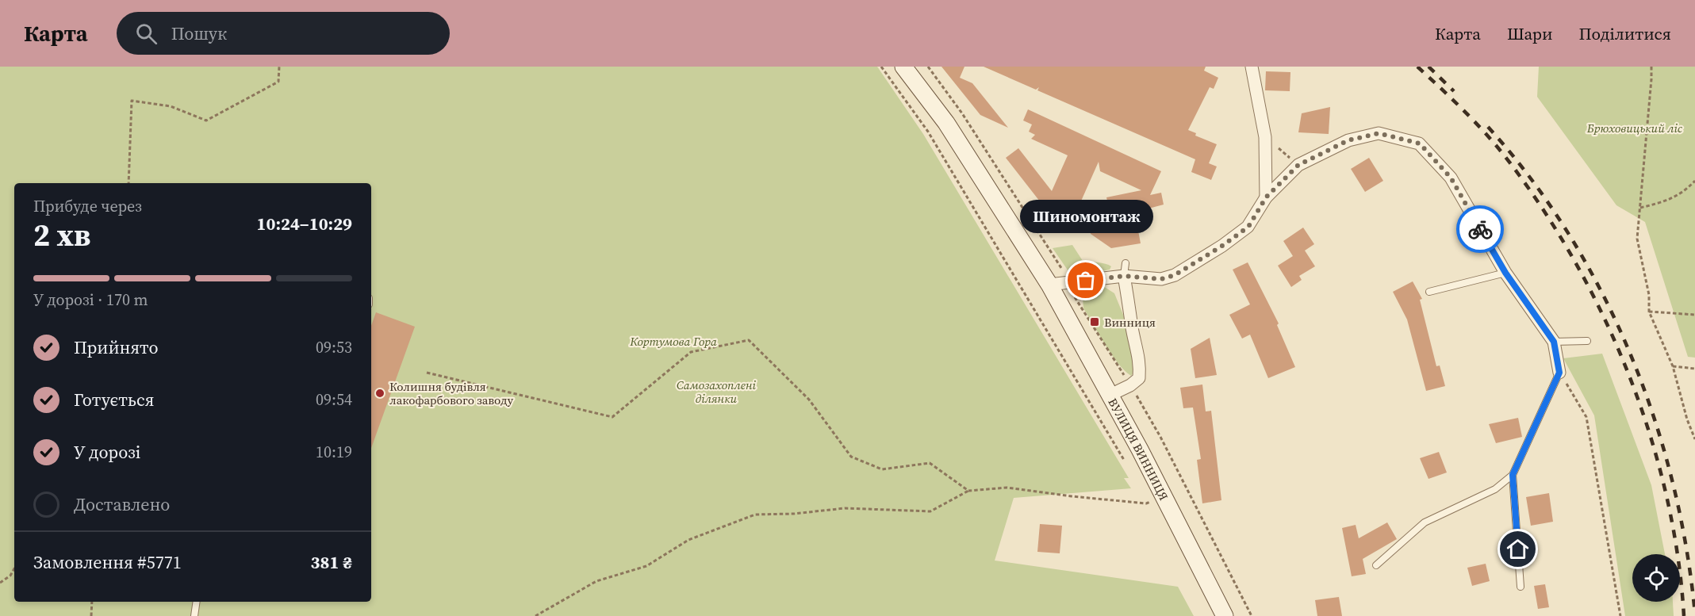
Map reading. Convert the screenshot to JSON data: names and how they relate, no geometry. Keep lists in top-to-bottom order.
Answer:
{
  "streets": {
    "main road": ["ВУЛИЦЯ ВИННИЦЯ"]
  },
  "parks": ["Брюховицький ліс", "Кортумова Гора", "Самозахоплені ділянки"],
  "places": {
    "other": ["Шиномонтаж", "Колишня будівля лакофарбового заводу"],
    "transit": ["Винниця"]
  },
  "page": {
    "header": "Карта",
    "search": "Пошук",
    "nav": ["Карта", "Шари", "Поділитися"],
    "heading": ["2 хв", "Прибуде через", "10:24–10:29"],
    "panel": ["Замовлення #5771", "381 ₴"],
    "bubble": "Шиномонтаж",
    "bar": "У дорозі · 170 m",
    "list": [
      ["Прийнято", "09:53"],
      ["Готується", "09:54"],
      ["У дорозі", "10:19"],
      "Доставлено"
    ]
  }
}
